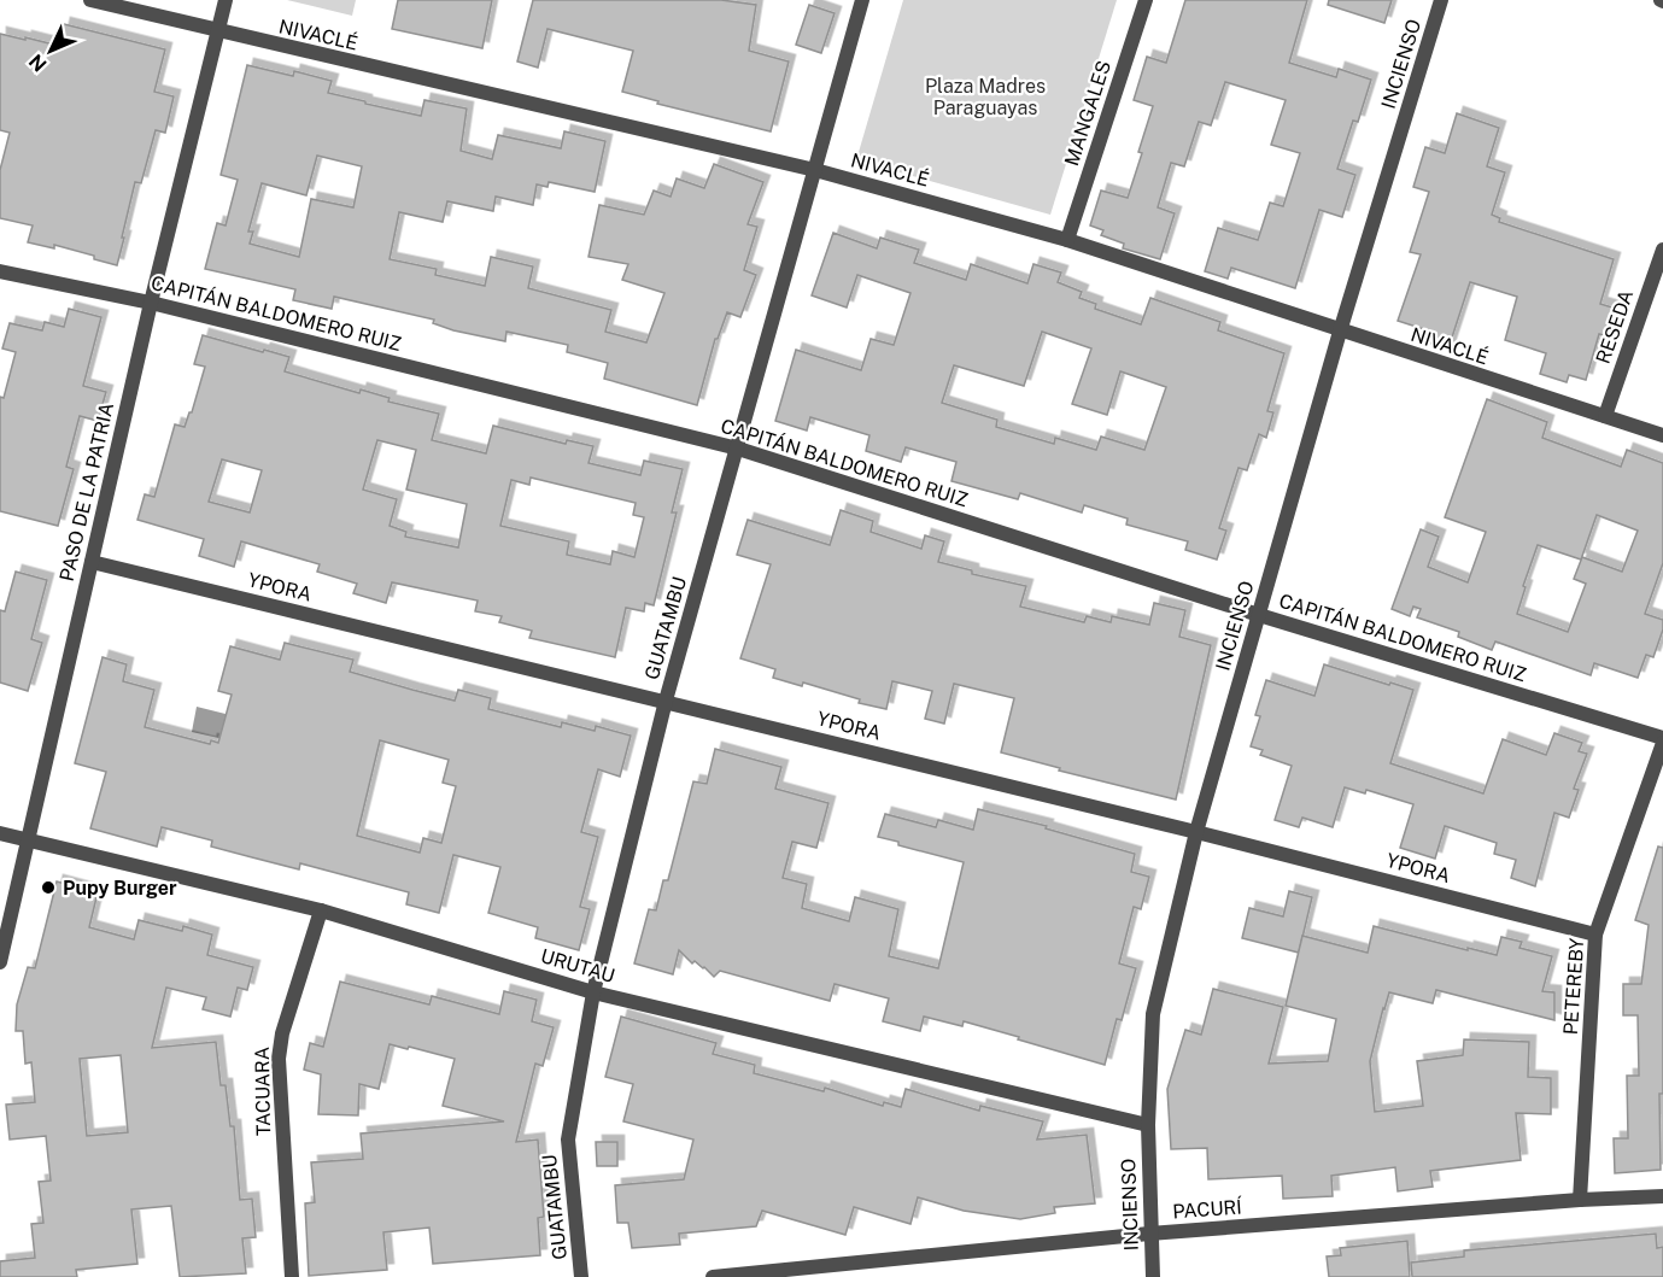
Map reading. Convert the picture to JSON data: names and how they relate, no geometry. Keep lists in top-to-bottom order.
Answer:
{
  "streets": {
    "street": [
      "NIVACLÉ",
      "INCIENSO",
      "MANGALES",
      "CAPITÁN BALDOMERO RUIZ",
      "RESEDA",
      "PASO DE LA PATRIA",
      "YPORA",
      "GUATAMBU",
      "URUTAU",
      "PETEREBY",
      "TACUARA",
      "PACURÍ"
    ]
  },
  "crossings": [
    ["NIVACLÉ", "INCIENSO"],
    ["NIVACLÉ", "MANGALES"],
    ["NIVACLÉ", "RESEDA"],
    ["NIVACLÉ", "PASO DE LA PATRIA"],
    ["NIVACLÉ", "GUATAMBU"],
    ["INCIENSO", "CAPITÁN BALDOMERO RUIZ"],
    ["INCIENSO", "YPORA"],
    ["INCIENSO", "URUTAU"],
    ["INCIENSO", "PACURÍ"],
    ["CAPITÁN BALDOMERO RUIZ", "PASO DE LA PATRIA"],
    ["CAPITÁN BALDOMERO RUIZ", "GUATAMBU"],
    ["CAPITÁN BALDOMERO RUIZ", "PETEREBY"],
    ["PASO DE LA PATRIA", "YPORA"],
    ["PASO DE LA PATRIA", "URUTAU"],
    ["YPORA", "GUATAMBU"],
    ["YPORA", "PETEREBY"],
    ["GUATAMBU", "URUTAU"],
    ["URUTAU", "TACUARA"],
    ["PETEREBY", "PACURÍ"]
  ],
  "parks": ["Plaza Madres Paraguayas"],
  "places": ["Pupy Burger"],
  "north": "bottom left"
}
